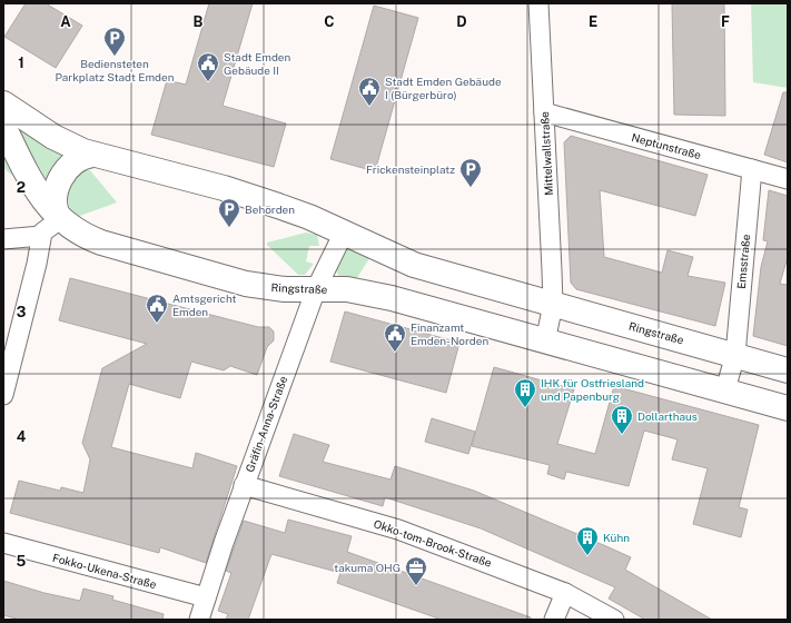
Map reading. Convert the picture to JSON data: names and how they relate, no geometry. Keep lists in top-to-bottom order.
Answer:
{
  "streets": {
    "street": [
      "Neptunstraße",
      "Mittelwallstraße",
      "Emsstraße",
      "Ringstraße",
      "Gräfin-Anna-Straße",
      "Okko-tom-Brook-Straße",
      "Fokko-Ukena-Straße"
    ]
  },
  "crossings": [
    ["Neptunstraße", "Mittelwallstraße"],
    ["Neptunstraße", "Emsstraße"],
    ["Mittelwallstraße", "Ringstraße"],
    ["Emsstraße", "Ringstraße"],
    ["Ringstraße", "Gräfin-Anna-Straße"],
    ["Gräfin-Anna-Straße", "Okko-tom-Brook-Straße"],
    ["Gräfin-Anna-Straße", "Fokko-Ukena-Straße"]
  ],
  "places": {
    "parking": ["Bediensteten Parkplatz Stadt Emden", "Frickensteinplatz", "Behörden"],
    "public building": [
      "Stadt Emden Gebäude II",
      "Stadt Emden Gebäude I (Bürgerbüro)",
      "Amtsgericht Emden",
      "Finanzamt Emden-Norden"
    ],
    "building": ["IHK für Ostfriesland und Papenburg", "Dollarthaus", "Kühn"],
    "office": ["takuma OHG"]
  },
  "grid": {
    "columns": [
      "A",
      "B",
      "C",
      "D",
      "E",
      "F"
    ],
    "rows": [
      "1",
      "2",
      "3",
      "4",
      "5"
    ]
  }
}
